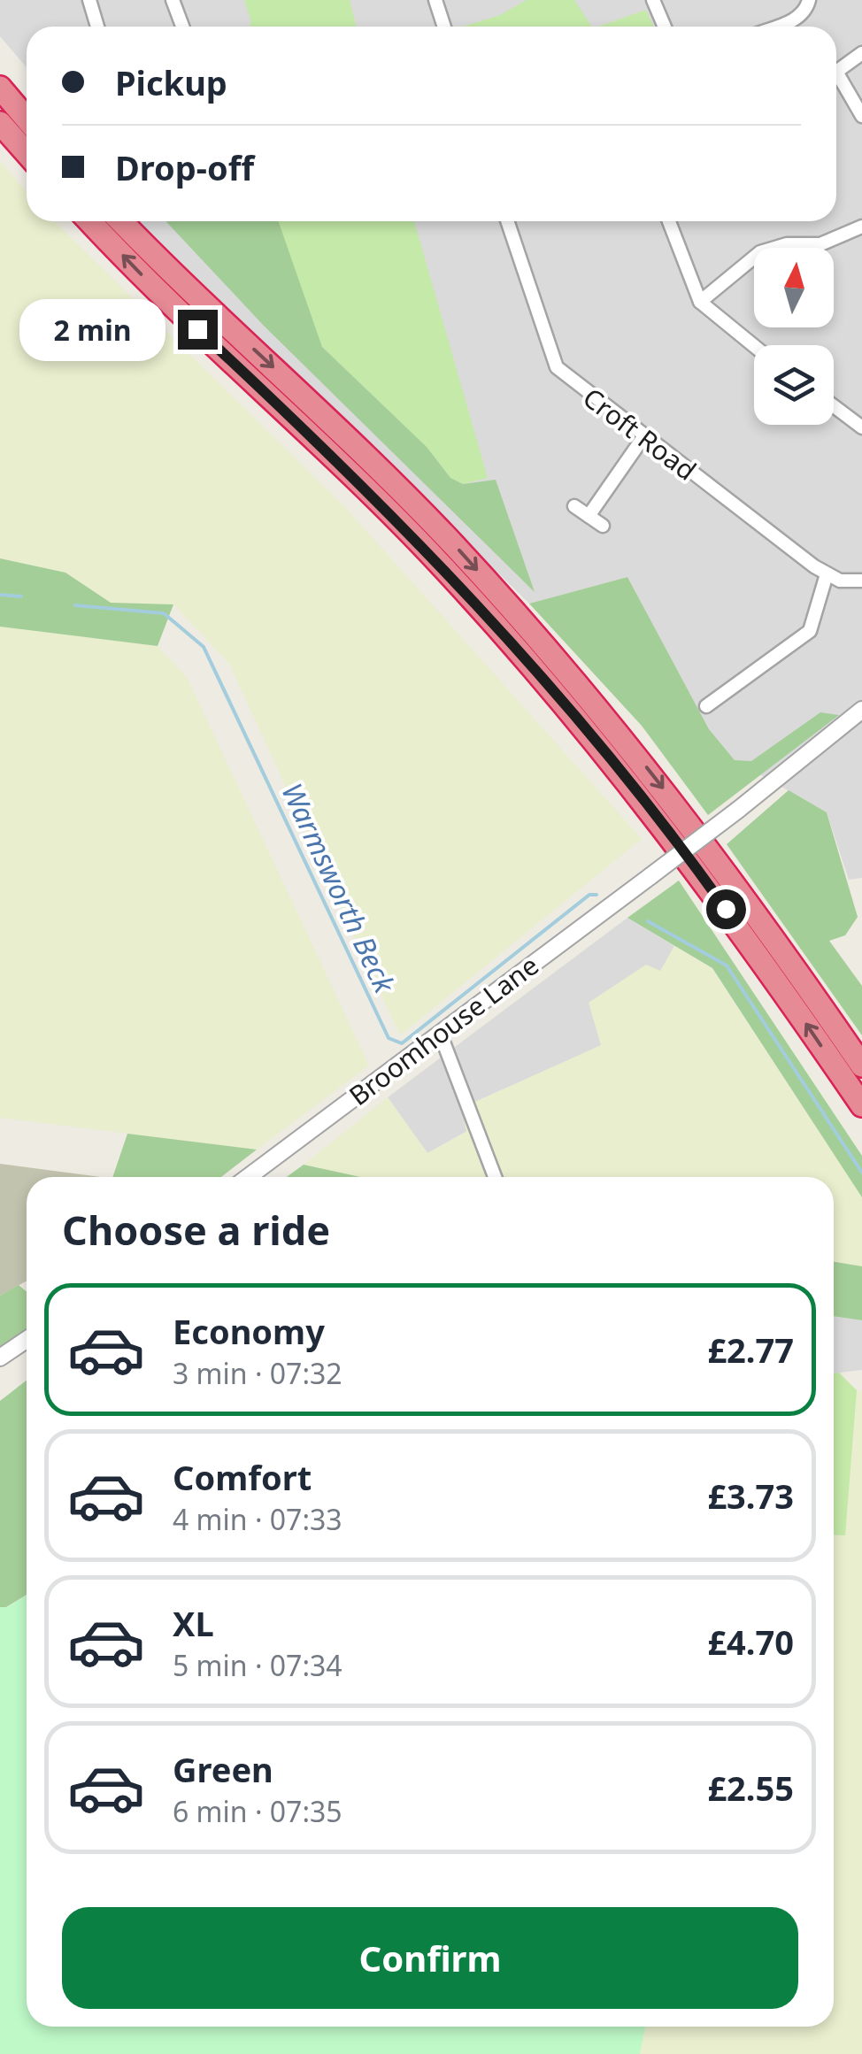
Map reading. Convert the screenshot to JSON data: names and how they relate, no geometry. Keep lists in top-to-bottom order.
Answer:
{
  "streets": {
    "street": ["Croft Road", "Broomhouse Lane"]
  },
  "water": ["Warmsworth Beck"],
  "north": "top",
  "page": {
    "banner": ["Pickup", "Drop-off"],
    "bubble": "2 min",
    "heading": "Choose a ride",
    "list": [
      {
        "name": "Economy",
        "note": "3 min · 07:32",
        "value": "£2.77"
      },
      {
        "name": "Comfort",
        "note": "4 min · 07:33",
        "value": "£3.73"
      },
      {
        "name": "XL",
        "note": "5 min · 07:34",
        "value": "£4.70"
      },
      {
        "name": "Green",
        "note": "6 min · 07:35",
        "value": "£2.55"
      }
    ],
    "buttons": "Confirm"
  }
}
